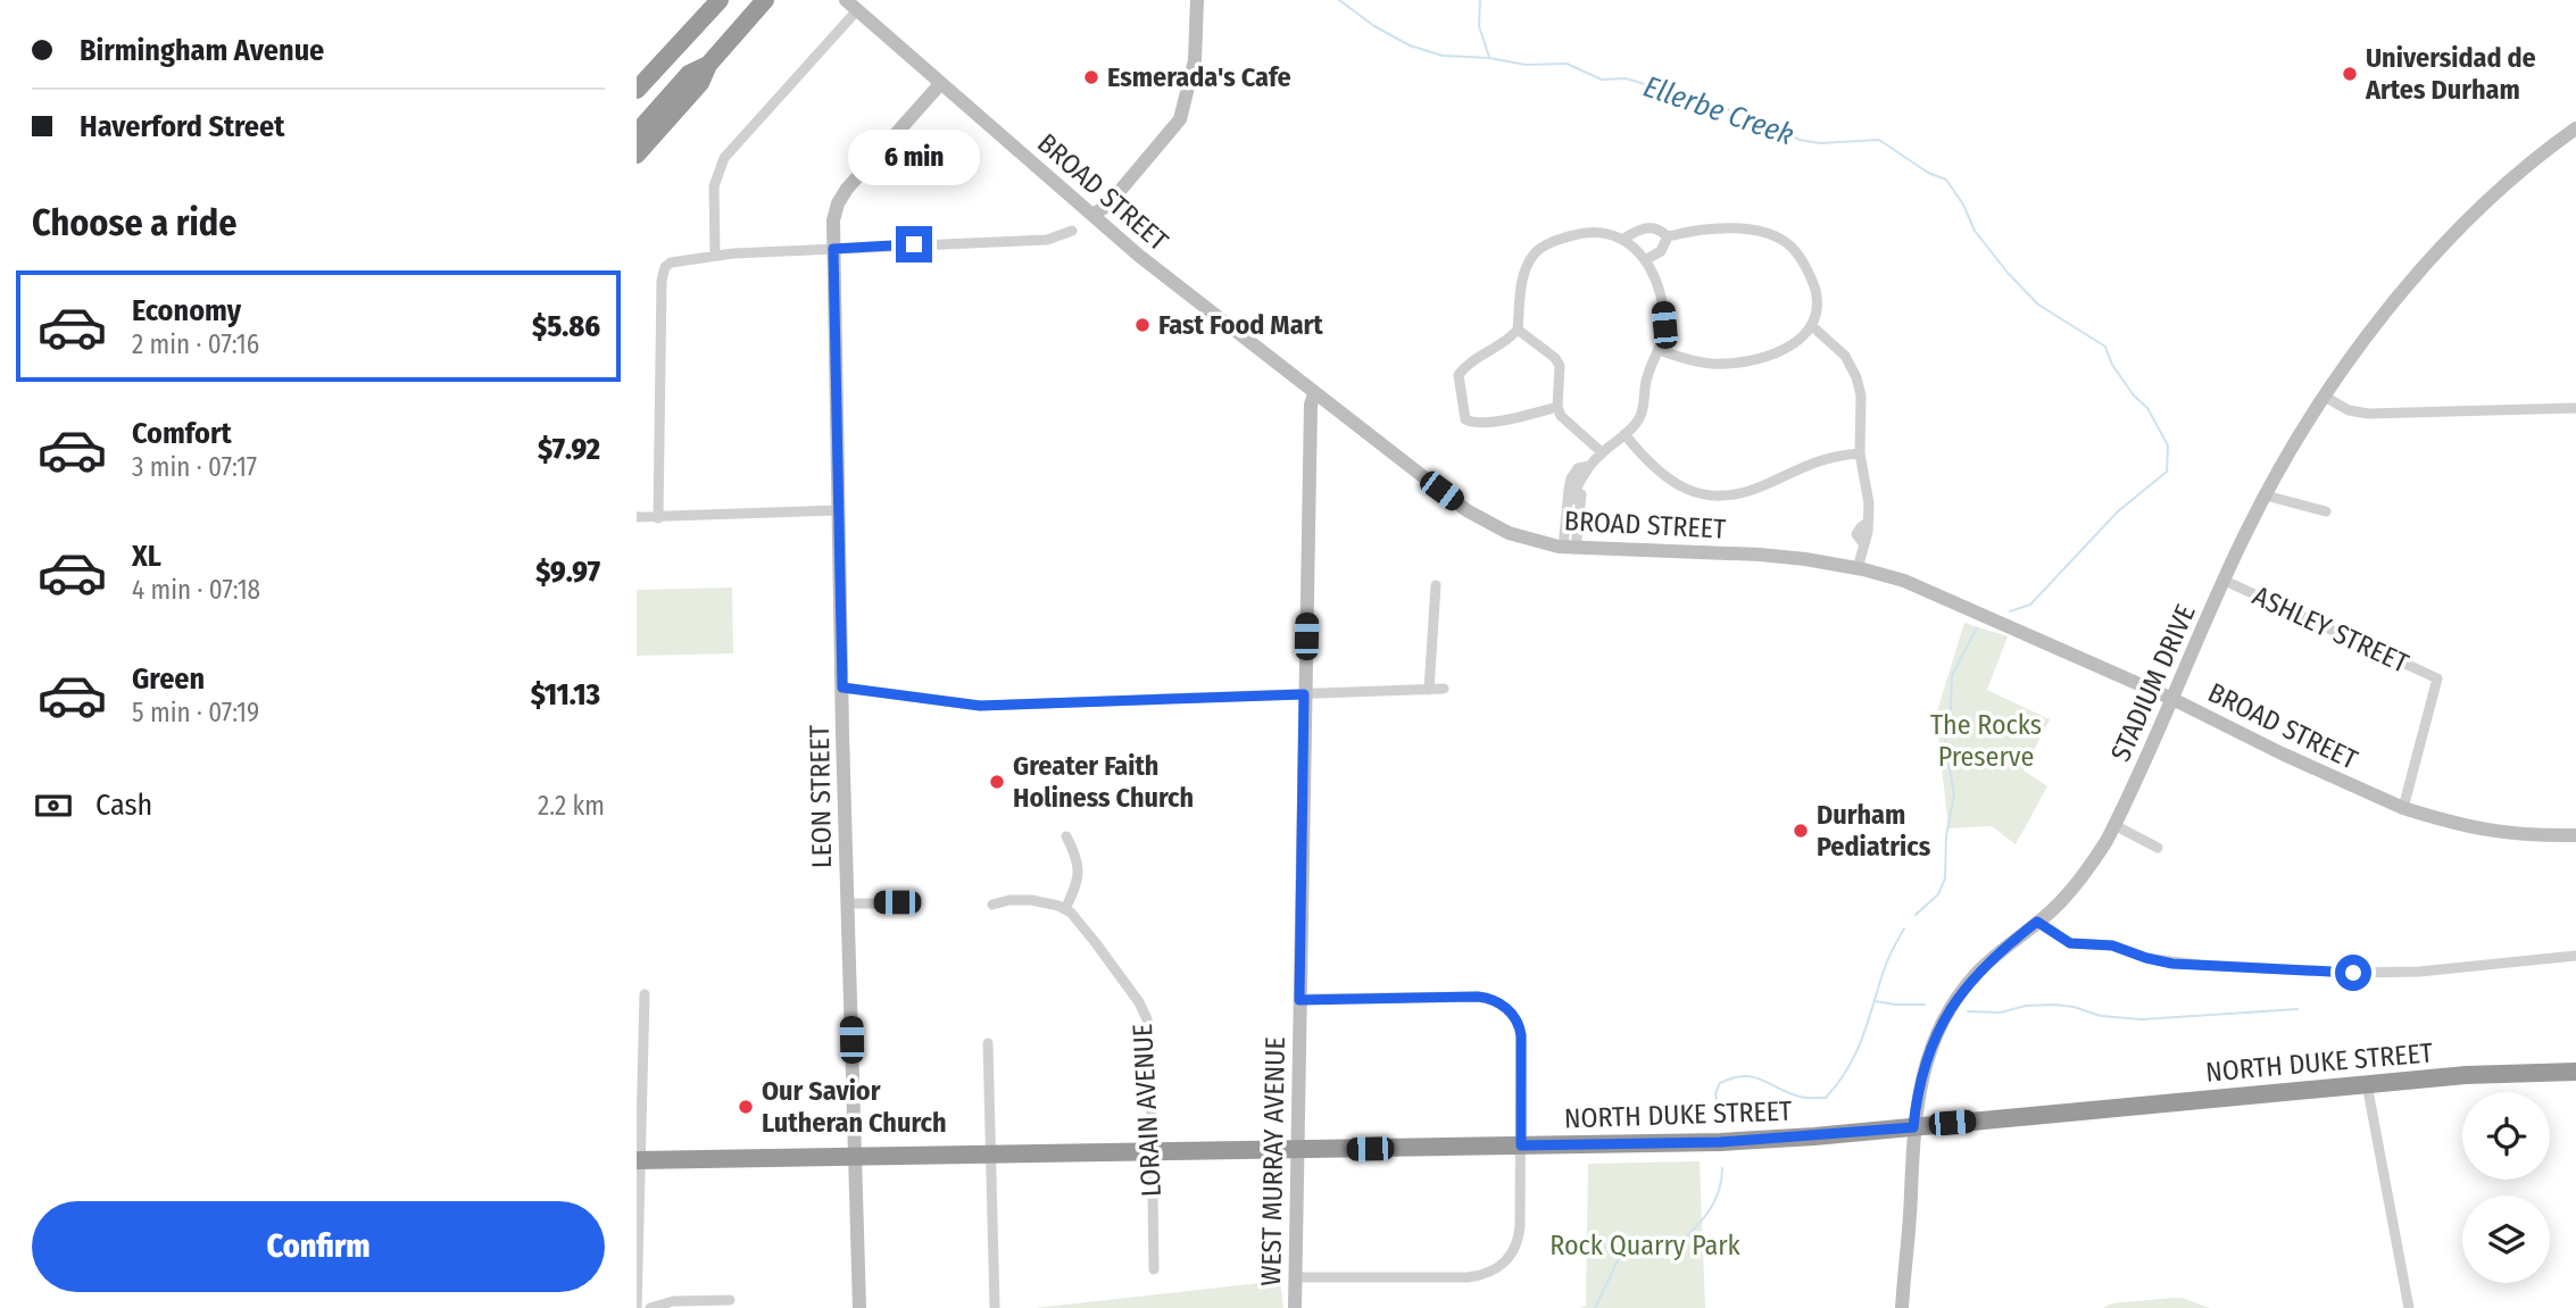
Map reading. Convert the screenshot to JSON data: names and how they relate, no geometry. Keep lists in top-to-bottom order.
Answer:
{
  "streets": {
    "highway": ["NORTH DUKE STREET"],
    "street": [
      "BROAD STREET",
      "ASHLEY STREET",
      "STADIUM DRIVE",
      "LEON STREET",
      "LORAIN AVENUE",
      "WEST MURRAY AVENUE"
    ]
  },
  "crossings": [
    ["BROAD STREET", "ASHLEY STREET"],
    ["BROAD STREET", "STADIUM DRIVE"],
    ["BROAD STREET", "LEON STREET"],
    ["BROAD STREET", "WEST MURRAY AVENUE"],
    ["ASHLEY STREET", "STADIUM DRIVE"],
    ["STADIUM DRIVE", "NORTH DUKE STREET"],
    ["LEON STREET", "NORTH DUKE STREET"],
    ["NORTH DUKE STREET", "LORAIN AVENUE"],
    ["NORTH DUKE STREET", "WEST MURRAY AVENUE"]
  ],
  "water": ["Ellerbe Creek"],
  "parks": ["The Rocks Preserve", "Rock Quarry Park"],
  "places": [
    "Universidad de Artes Durham",
    "Esmerada's Cafe",
    "Fast Food Mart",
    "Greater Faith Holiness Church",
    "Durham Pediatrics",
    "Our Savior Lutheran Church"
  ],
  "page": {
    "banner": ["Birmingham Avenue", "Haverford Street"],
    "bubble": "6 min",
    "heading": "Choose a ride",
    "list": [
      {
        "name": "Economy",
        "note": "2 min · 07:16",
        "value": "$5.86"
      },
      {
        "name": "Comfort",
        "note": "3 min · 07:17",
        "value": "$7.92"
      },
      {
        "name": "XL",
        "note": "4 min · 07:18",
        "value": "$9.97"
      },
      {
        "name": "Green",
        "note": "5 min · 07:19",
        "value": "$11.13"
      }
    ],
    "pay": ["Cash", "2.2 km"],
    "buttons": "Confirm"
  }
}
